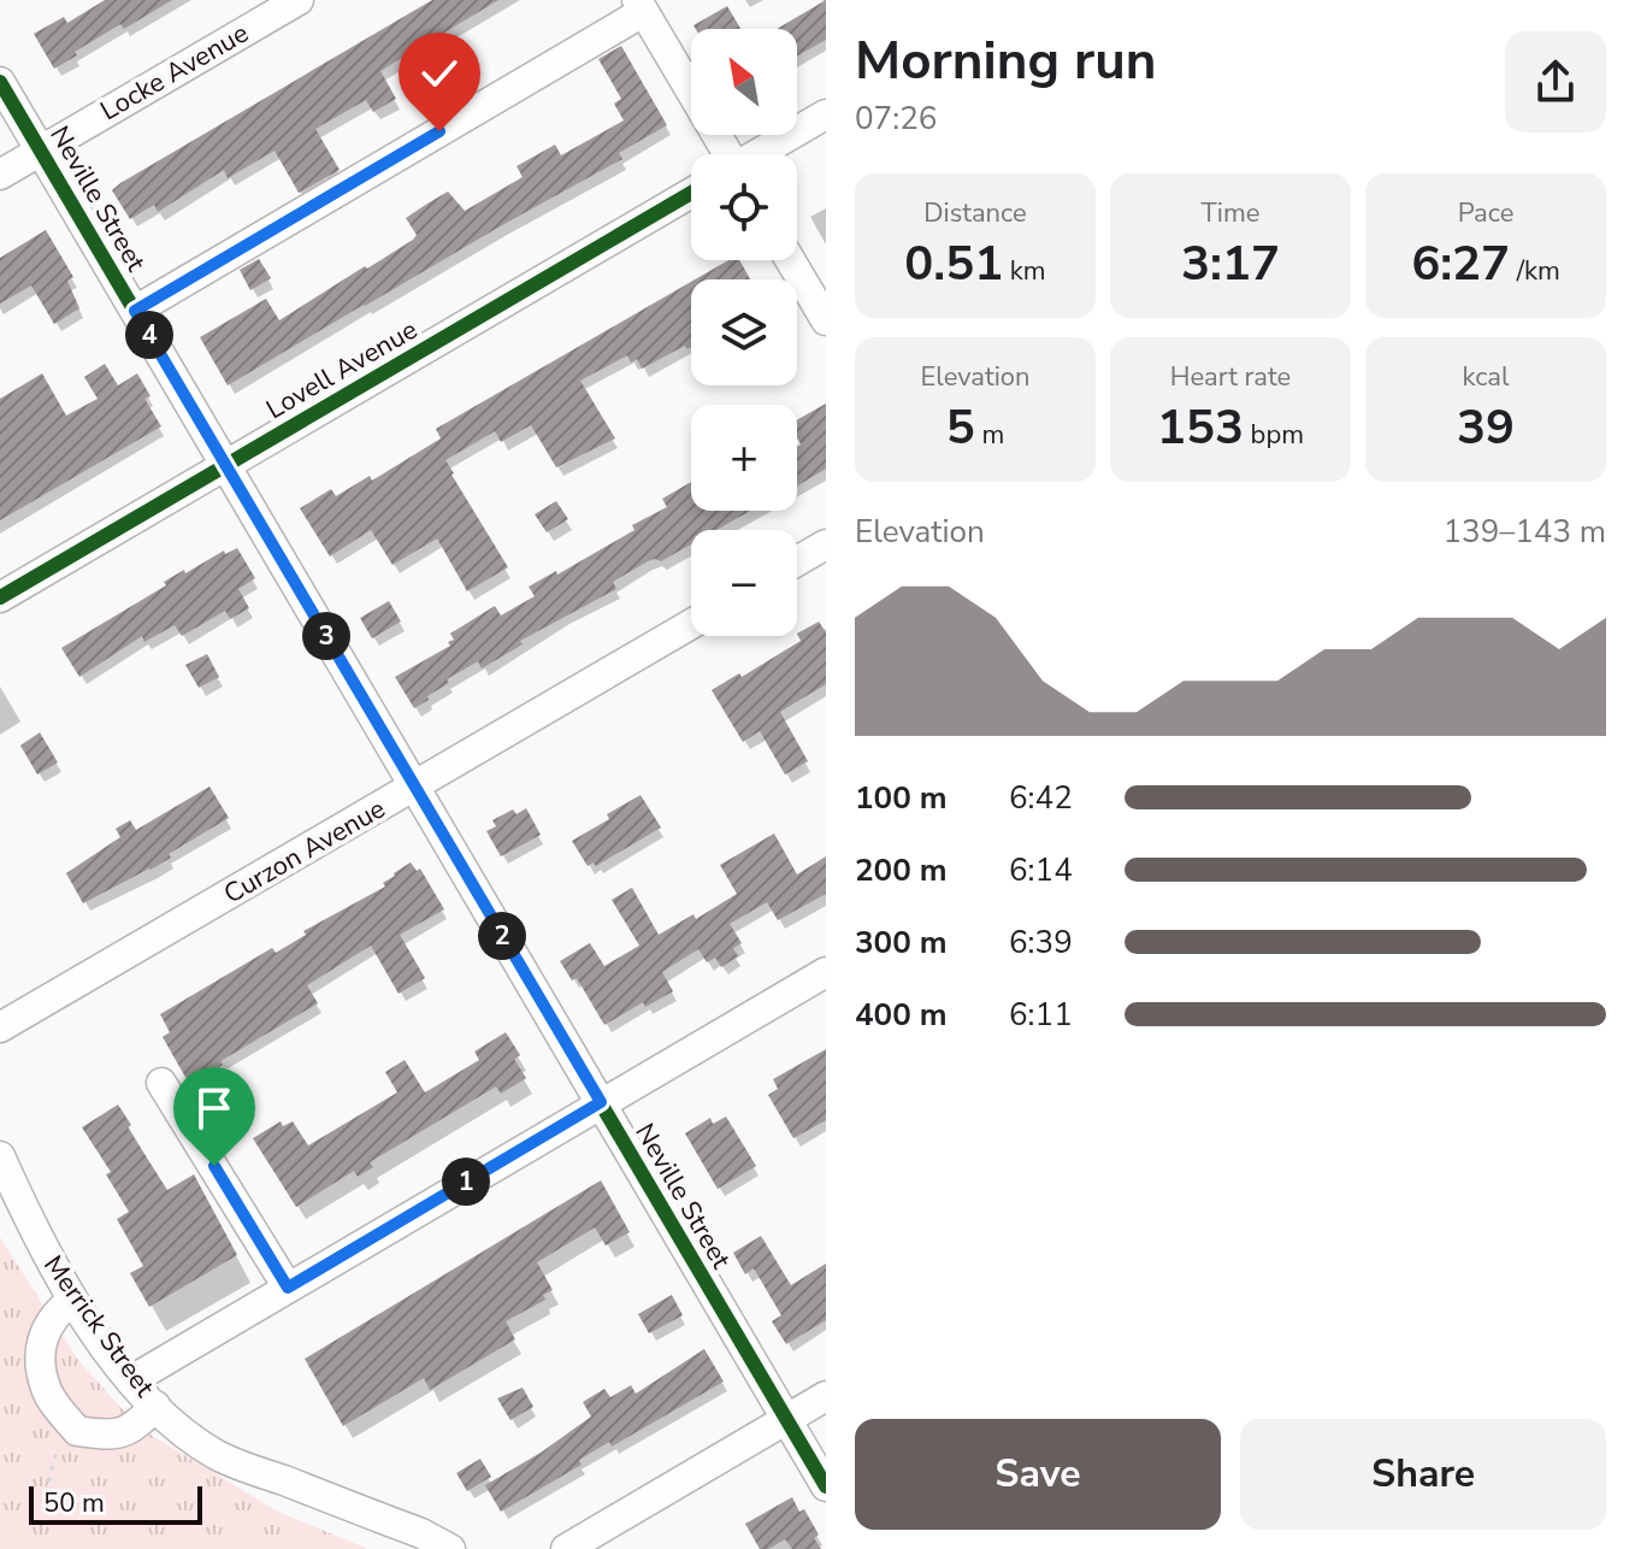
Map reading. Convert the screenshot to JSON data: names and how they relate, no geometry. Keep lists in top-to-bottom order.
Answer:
{
  "streets": {
    "street": [
      "Locke Avenue",
      "Neville Street",
      "Lovell Avenue",
      "Curzon Avenue",
      "Merrick Street"
    ]
  },
  "crossings": [
    ["Locke Avenue", "Neville Street"],
    ["Neville Street", "Lovell Avenue"],
    ["Neville Street", "Curzon Avenue"]
  ],
  "scale_bar": "50 m",
  "north": "top left",
  "page": {
    "heading": ["Morning run", "07:26"],
    "map_buttons": ["+", "−"],
    "stats": [
      ["Distance", "0.51 km"],
      ["Time", "3:17"],
      ["Pace", "6:27 /km"],
      ["Elevation", "5 m"],
      ["Heart rate", "153 bpm"],
      ["kcal", "39"]
    ],
    "pins": [
      "4",
      "3",
      "2",
      "1"
    ],
    "chart": ["Elevation", "139–143 m"],
    "list": [
      {
        "name": "100 m",
        "note": "6:42"
      },
      {
        "name": "200 m",
        "note": "6:14"
      },
      {
        "name": "300 m",
        "note": "6:39"
      },
      {
        "name": "400 m",
        "note": "6:11"
      }
    ],
    "buttons": ["Save", "Share"],
    "scale": "50 m"
  }
}
